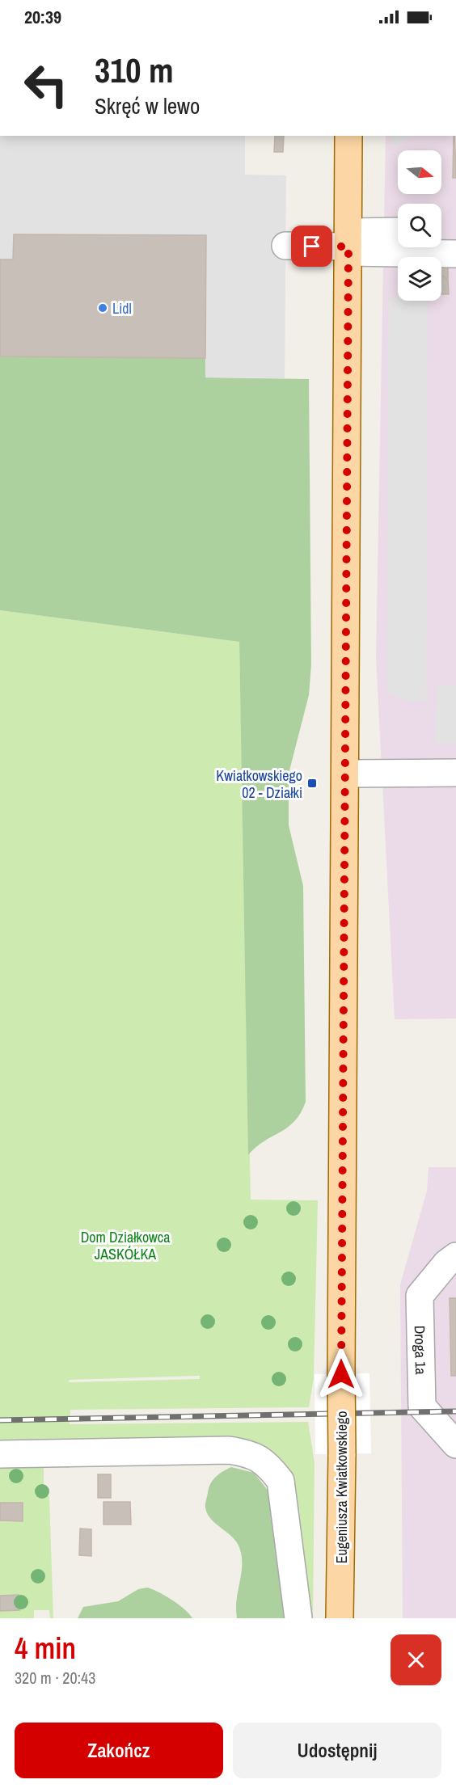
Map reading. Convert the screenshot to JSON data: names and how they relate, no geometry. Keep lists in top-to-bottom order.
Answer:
{
  "streets": {
    "main road": ["Eugeniusza Kwiatkowskiego"],
    "lane": ["Droga 1a"]
  },
  "parks": ["Dom Działkowca JASKÓŁKA"],
  "places": {
    "other": ["Lidl"],
    "transit": ["Kwiatkowskiego 02 - Działki"]
  },
  "north": "right",
  "page": {
    "status": "20:39",
    "turn": ["310 m", "Skręć w lewo"],
    "heading": ["4 min", "320 m · 20:43"],
    "buttons": ["Zakończ", "Udostępnij"]
  }
}
